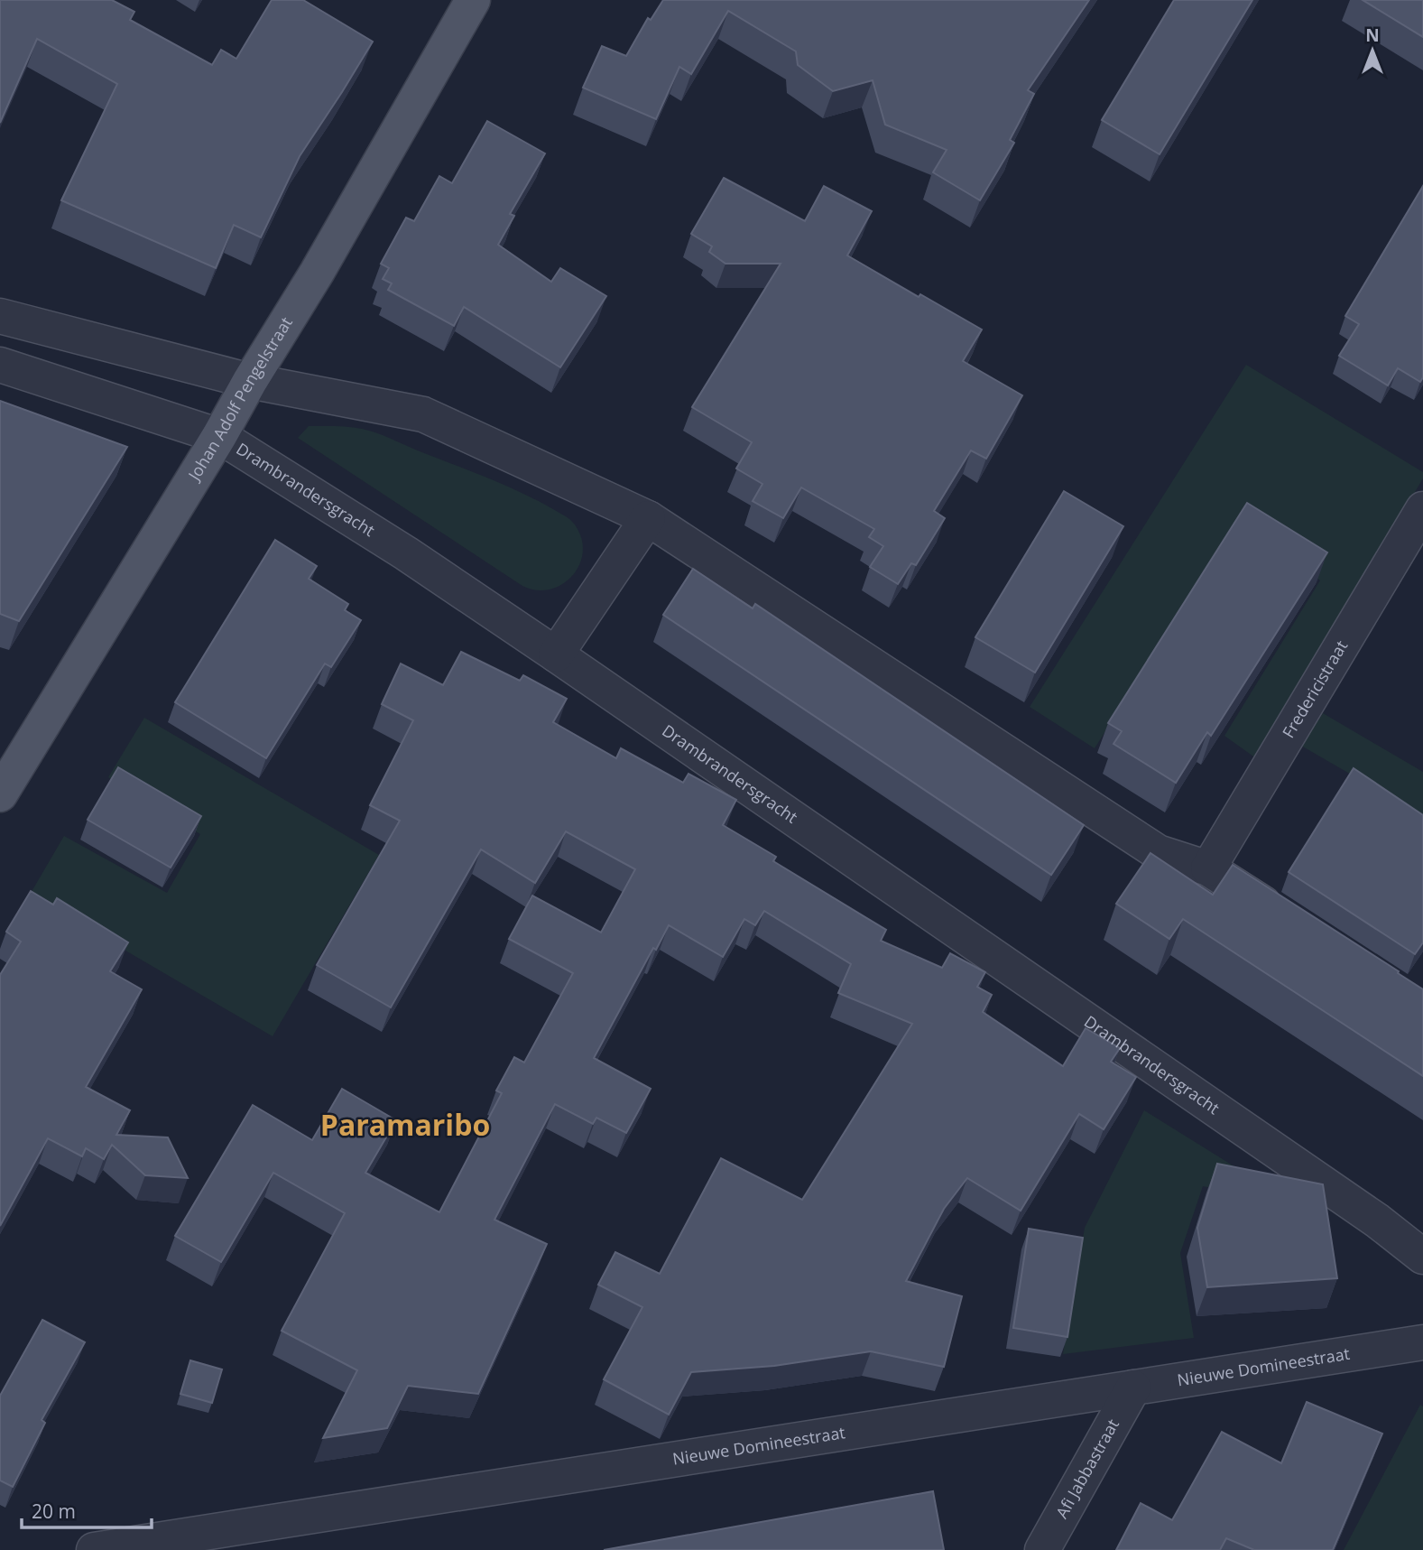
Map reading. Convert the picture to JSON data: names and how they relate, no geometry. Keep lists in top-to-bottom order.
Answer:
{
  "streets": {
    "main road": ["Johan Adolf Pengelstraat"],
    "street": [
      "Drambrandersgracht",
      "Fredericistraat",
      "Nieuwe Domineestraat",
      "Afi Jabbastraat"
    ]
  },
  "crossings": [
    ["Johan Adolf Pengelstraat", "Drambrandersgracht"],
    ["Nieuwe Domineestraat", "Afi Jabbastraat"]
  ],
  "districts": ["Paramaribo"],
  "scale_bar": "20 m",
  "north": "top"
}
